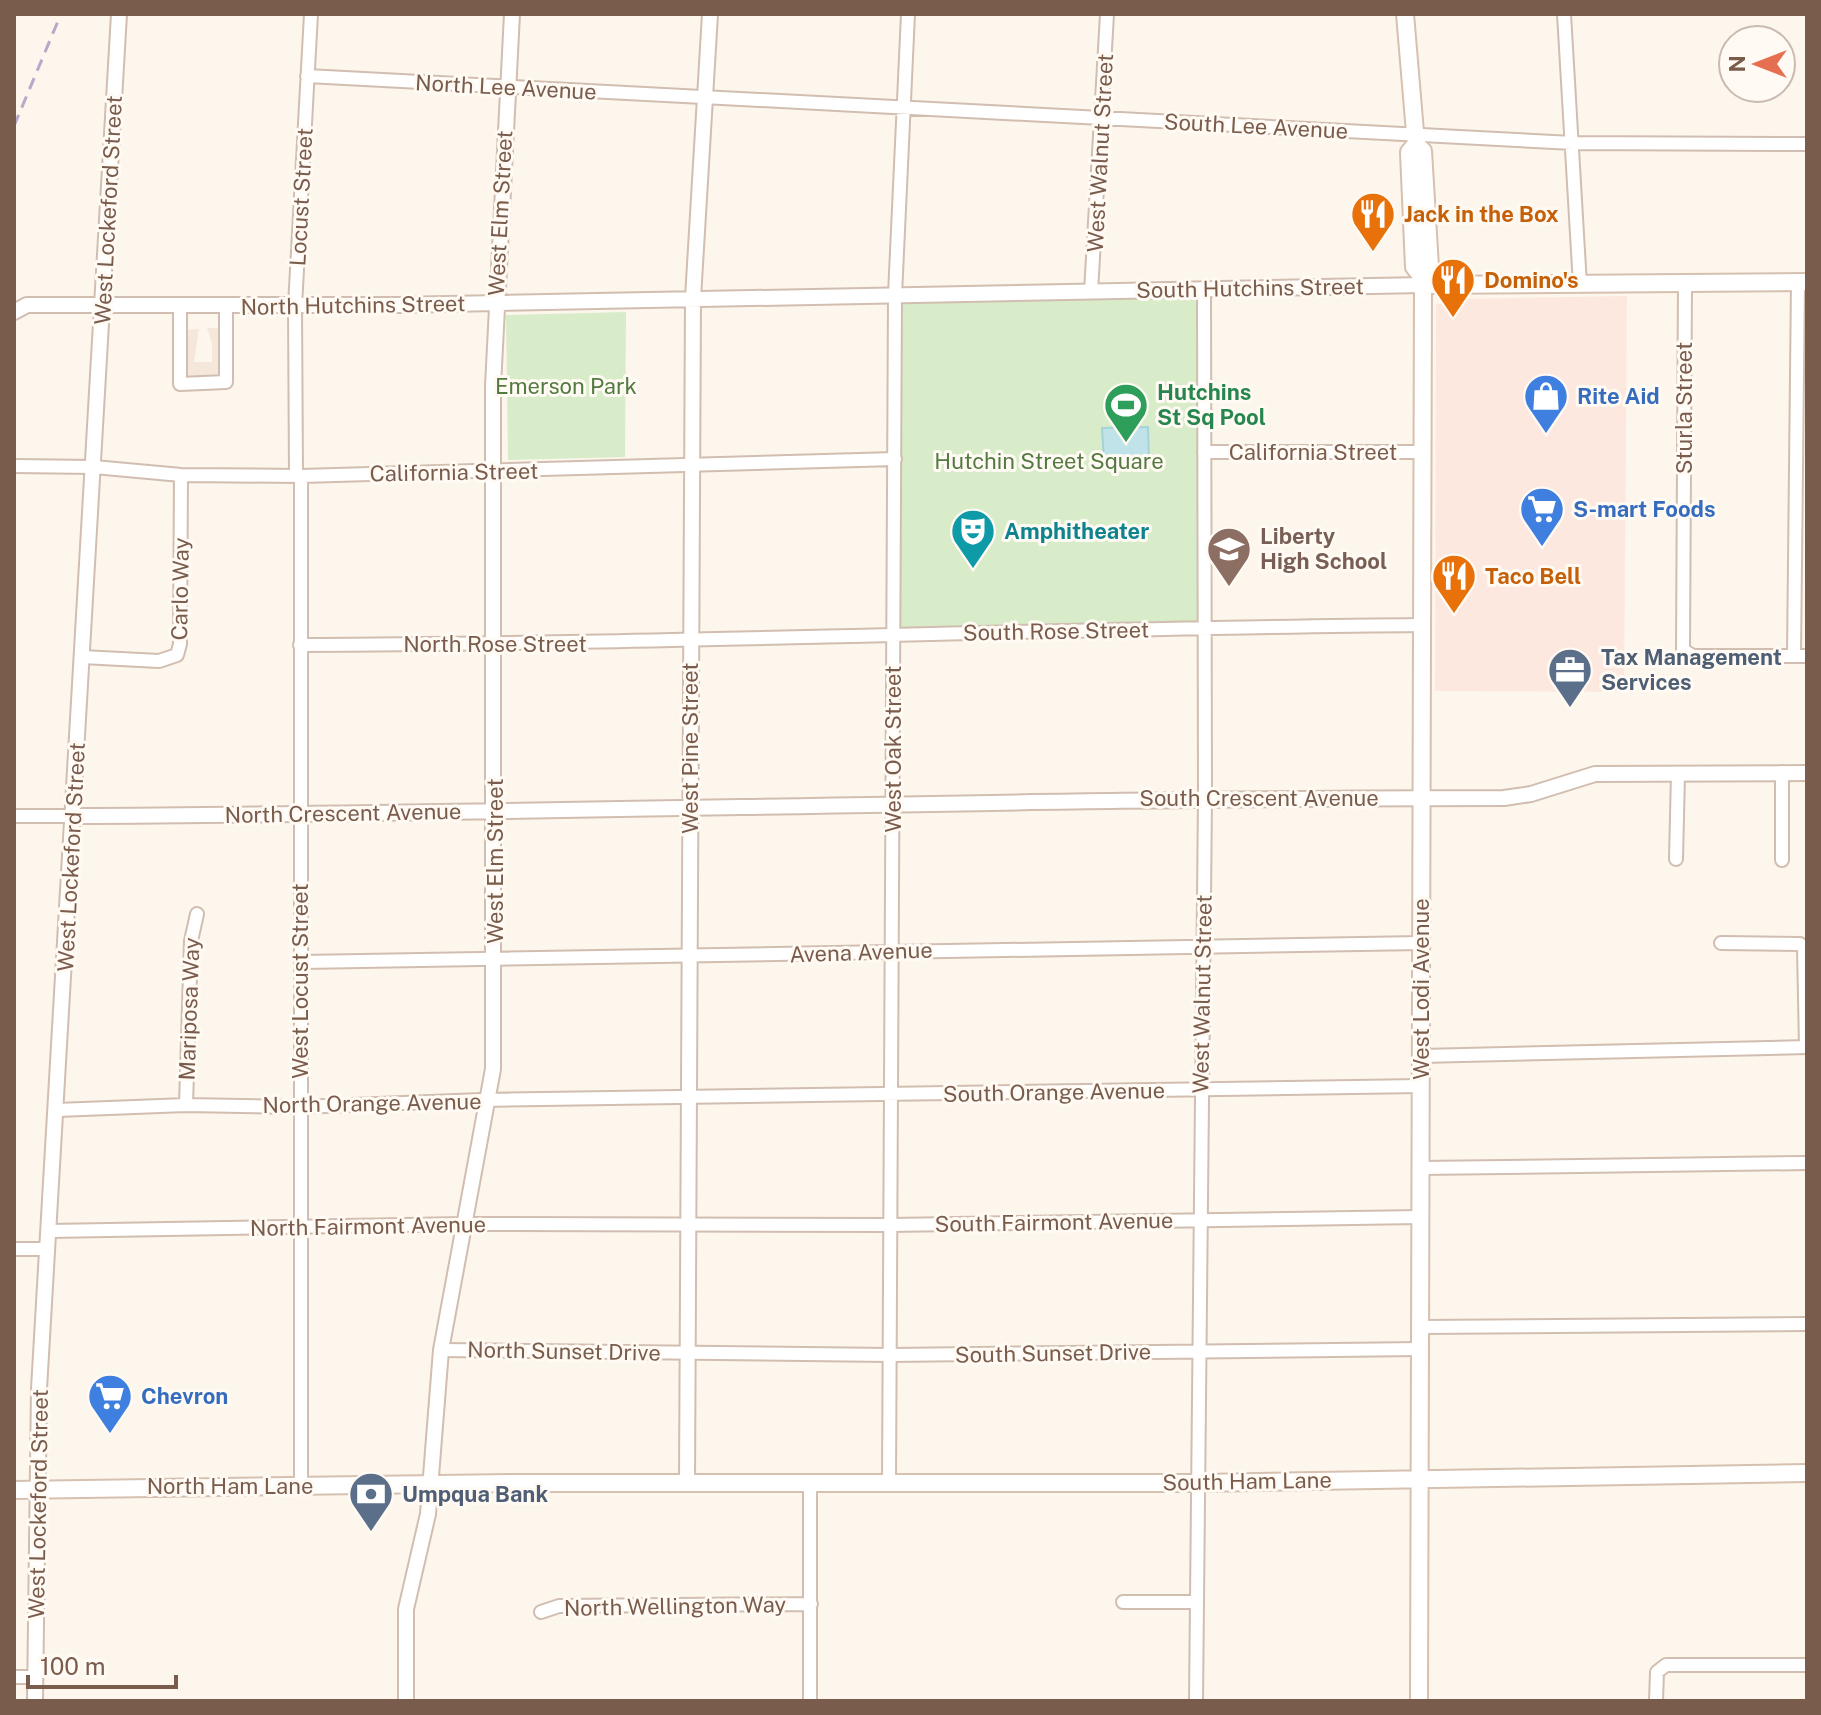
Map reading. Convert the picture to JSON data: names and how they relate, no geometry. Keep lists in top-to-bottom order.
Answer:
{
  "streets": {
    "main road": [
      "South Hutchins Street",
      "West Lodi Avenue",
      "South Ham Lane",
      "North Ham Lane"
    ],
    "street": [
      "North Lee Avenue",
      "South Lee Avenue",
      "West Walnut Street",
      "Locust Street",
      "West Lockeford Street",
      "West Elm Street",
      "North Hutchins Street",
      "Sturla Street",
      "California Street",
      "Carlo Way",
      "South Rose Street",
      "North Rose Street",
      "West Pine Street",
      "West Oak Street",
      "South Crescent Avenue",
      "North Crescent Avenue",
      "Avena Avenue",
      "West Locust Street",
      "Mariposa Way",
      "South Orange Avenue",
      "North Orange Avenue",
      "South Fairmont Avenue",
      "North Fairmont Avenue",
      "North Sunset Drive",
      "South Sunset Drive",
      "North Wellington Way"
    ]
  },
  "crossings": [
    ["North Lee Avenue", "South Lee Avenue"],
    ["North Lee Avenue", "Locust Street"],
    ["North Lee Avenue", "West Elm Street"],
    ["North Lee Avenue", "West Pine Street"],
    ["South Lee Avenue", "West Walnut Street"],
    ["South Lee Avenue", "West Pine Street"],
    ["South Lee Avenue", "West Oak Street"],
    ["South Lee Avenue", "West Lodi Avenue"],
    ["West Walnut Street", "South Hutchins Street"],
    ["West Walnut Street", "California Street"],
    ["West Walnut Street", "South Rose Street"],
    ["West Walnut Street", "South Crescent Avenue"],
    ["West Walnut Street", "Avena Avenue"],
    ["West Walnut Street", "South Orange Avenue"],
    ["West Walnut Street", "South Fairmont Avenue"],
    ["West Walnut Street", "South Sunset Drive"],
    ["West Walnut Street", "South Ham Lane"],
    ["Locust Street", "North Hutchins Street"],
    ["Locust Street", "California Street"],
    ["Locust Street", "West Locust Street"],
    ["West Lockeford Street", "North Hutchins Street"],
    ["West Lockeford Street", "California Street"],
    ["West Lockeford Street", "Carlo Way"],
    ["West Lockeford Street", "North Crescent Avenue"],
    ["West Lockeford Street", "North Orange Avenue"],
    ["West Lockeford Street", "North Fairmont Avenue"],
    ["West Lockeford Street", "North Ham Lane"],
    ["West Elm Street", "North Hutchins Street"],
    ["West Elm Street", "California Street"],
    ["West Elm Street", "North Rose Street"],
    ["West Elm Street", "North Crescent Avenue"],
    ["West Elm Street", "Avena Avenue"],
    ["West Elm Street", "North Orange Avenue"],
    ["West Elm Street", "North Fairmont Avenue"],
    ["West Elm Street", "North Sunset Drive"],
    ["West Elm Street", "North Ham Lane"],
    ["South Hutchins Street", "North Hutchins Street"],
    ["South Hutchins Street", "Sturla Street"],
    ["South Hutchins Street", "West Pine Street"],
    ["South Hutchins Street", "West Oak Street"],
    ["South Hutchins Street", "West Lodi Avenue"],
    ["North Hutchins Street", "West Pine Street"],
    ["California Street", "Carlo Way"],
    ["California Street", "West Pine Street"],
    ["California Street", "West Oak Street"],
    ["California Street", "West Locust Street"],
    ["California Street", "West Lodi Avenue"],
    ["South Rose Street", "North Rose Street"],
    ["South Rose Street", "West Pine Street"],
    ["South Rose Street", "West Oak Street"],
    ["South Rose Street", "West Lodi Avenue"],
    ["North Rose Street", "West Pine Street"],
    ["North Rose Street", "West Locust Street"],
    ["West Pine Street", "North Crescent Avenue"],
    ["West Pine Street", "Avena Avenue"],
    ["West Pine Street", "South Orange Avenue"],
    ["West Pine Street", "North Orange Avenue"],
    ["West Pine Street", "South Fairmont Avenue"],
    ["West Pine Street", "North Fairmont Avenue"],
    ["West Pine Street", "North Sunset Drive"],
    ["West Pine Street", "South Sunset Drive"],
    ["West Pine Street", "South Ham Lane"],
    ["West Pine Street", "North Ham Lane"],
    ["West Oak Street", "South Crescent Avenue"],
    ["West Oak Street", "Avena Avenue"],
    ["West Oak Street", "South Orange Avenue"],
    ["West Oak Street", "South Fairmont Avenue"],
    ["West Oak Street", "South Sunset Drive"],
    ["West Oak Street", "South Ham Lane"],
    ["South Crescent Avenue", "North Crescent Avenue"],
    ["South Crescent Avenue", "West Lodi Avenue"],
    ["North Crescent Avenue", "West Locust Street"],
    ["Avena Avenue", "West Locust Street"],
    ["Avena Avenue", "West Lodi Avenue"],
    ["West Locust Street", "North Orange Avenue"],
    ["West Locust Street", "North Fairmont Avenue"],
    ["West Locust Street", "North Ham Lane"],
    ["West Lodi Avenue", "South Orange Avenue"],
    ["West Lodi Avenue", "South Fairmont Avenue"],
    ["West Lodi Avenue", "South Sunset Drive"],
    ["West Lodi Avenue", "South Ham Lane"],
    ["Mariposa Way", "North Orange Avenue"],
    ["South Orange Avenue", "North Orange Avenue"],
    ["South Fairmont Avenue", "North Fairmont Avenue"],
    ["North Sunset Drive", "South Sunset Drive"],
    ["South Ham Lane", "North Ham Lane"]
  ],
  "parks": ["Emerson Park", "Hutchin Street Square"],
  "places": {
    "restaurant": ["Jack in the Box", "Domino's", "Taco Bell"],
    "shop": ["Rite Aid"],
    "sports": ["Hutchins St Sq Pool"],
    "supermarket": ["S-mart Foods", "Chevron"],
    "theatre": ["Amphitheater"],
    "school or university": ["Liberty High School"],
    "office": ["Tax Management Services"],
    "bank": ["Umpqua Bank"]
  },
  "scale_bar": "100 m",
  "north": "left"
}
